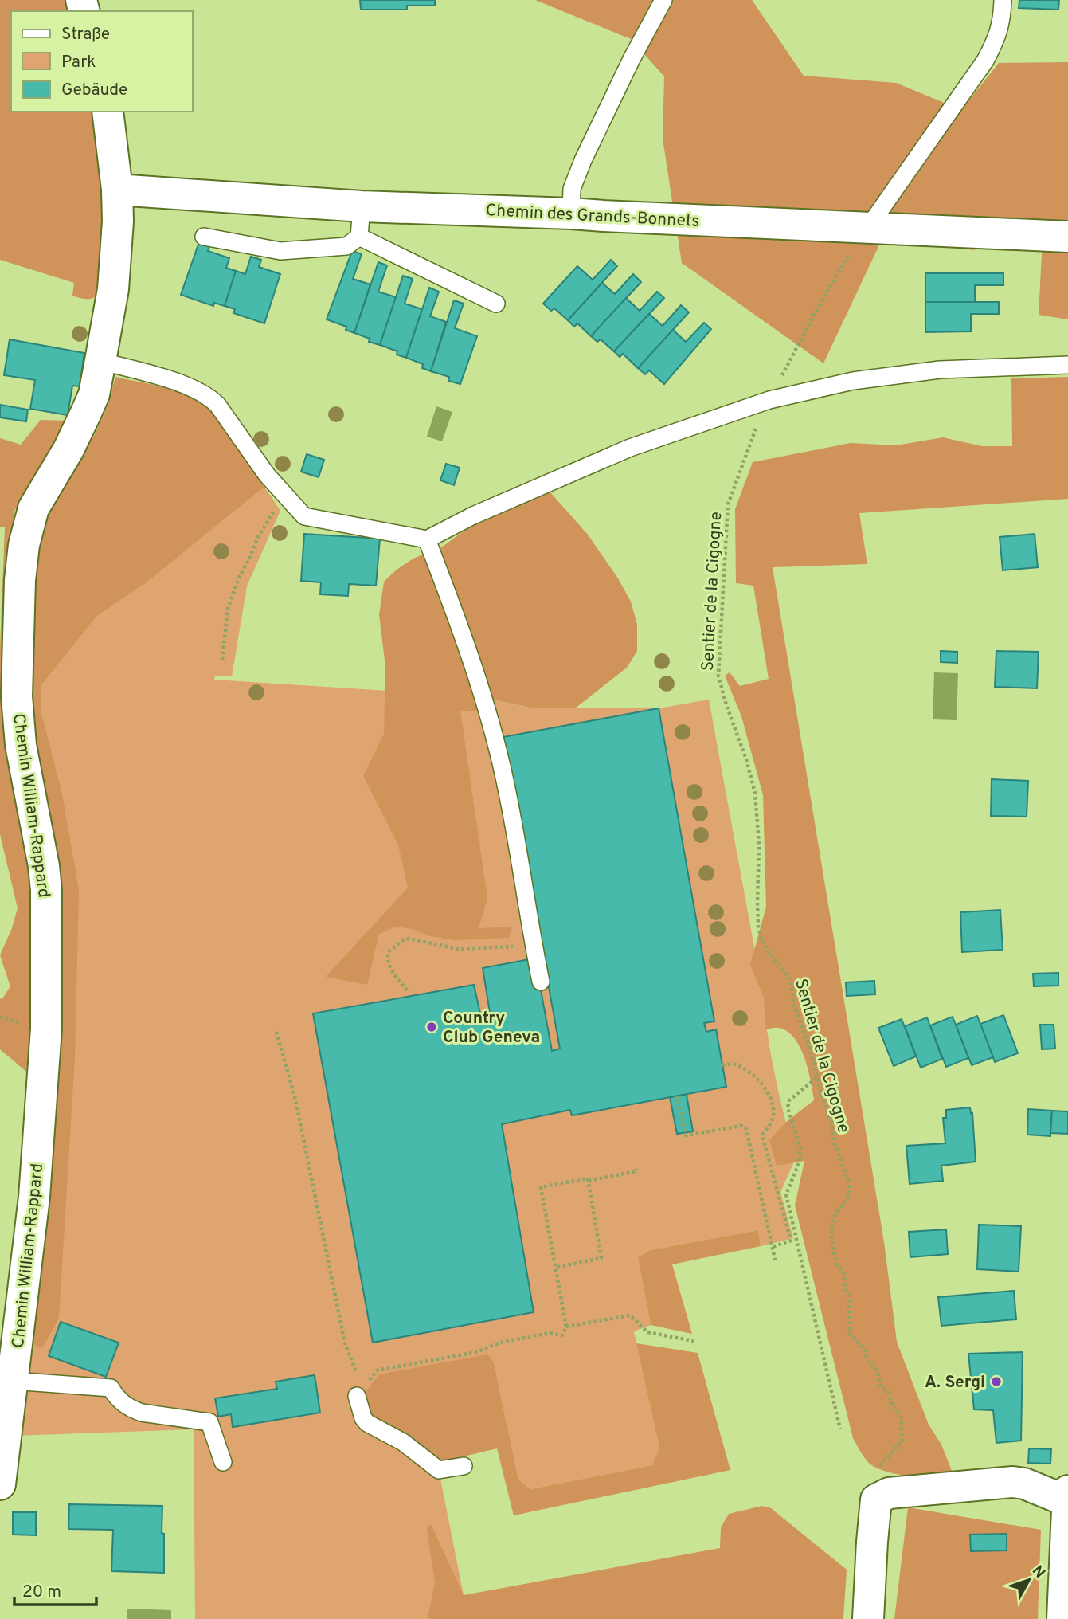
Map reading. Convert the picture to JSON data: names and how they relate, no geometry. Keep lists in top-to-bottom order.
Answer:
{
  "streets": {
    "street": ["Chemin des Grands-Bonnets", "Chemin William-Rappard"],
    "path": ["Sentier de la Cigogne"]
  },
  "crossings": [
    ["Chemin des Grands-Bonnets", "Sentier de la Cigogne"],
    ["Chemin des Grands-Bonnets", "Chemin William-Rappard"]
  ],
  "places": ["Country Club Geneva", "A. Sergi"],
  "legend": ["Straße", "Park", "Gebäude"],
  "scale_bar": "20 m",
  "north": "top right"
}
